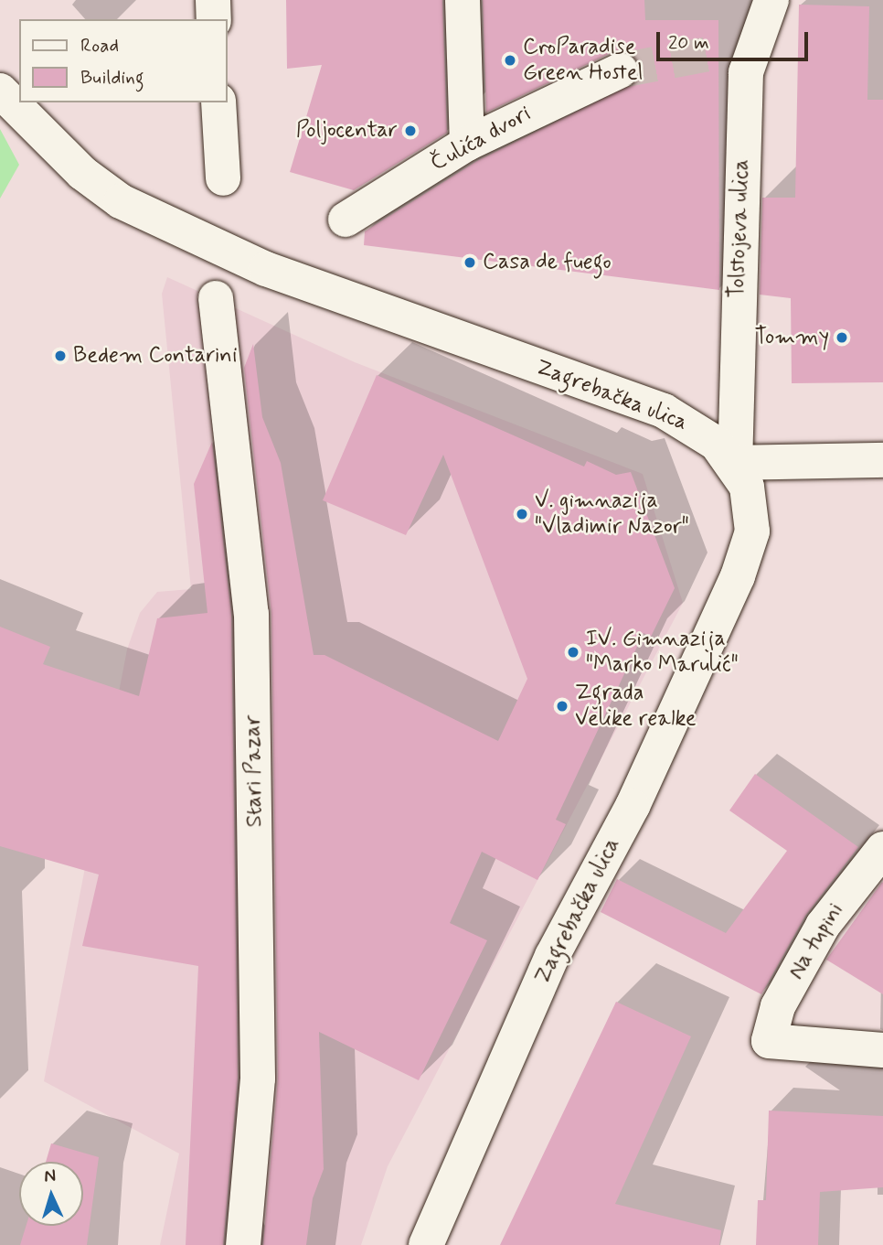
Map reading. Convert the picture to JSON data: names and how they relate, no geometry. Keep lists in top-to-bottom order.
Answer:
{
  "streets": {
    "street": [
      "Čulića dvori",
      "Tolstojeva ulica",
      "Zagrebačka ulica",
      "Stari Pazar",
      "Na tupini"
    ]
  },
  "crossings": [
    ["Tolstojeva ulica", "Zagrebačka ulica"]
  ],
  "places": [
    "CroParadise Green Hostel",
    "Poljocentar",
    "Casa de fuego",
    "Tommy",
    "Bedem Contarini",
    "V. gimnazija \"Vladimir Nazor\"",
    "IV. Gimnazija \"Marko Marulić\"",
    "Zgrada Velike realke"
  ],
  "legend": ["Road", "Building"],
  "scale_bar": "20 m",
  "north": "top"
}
